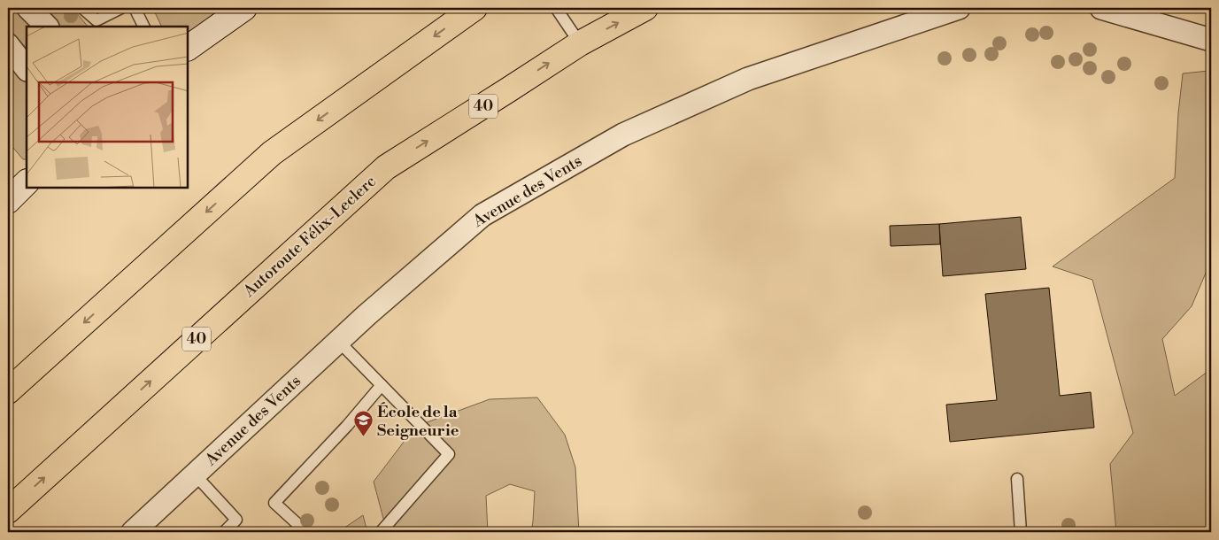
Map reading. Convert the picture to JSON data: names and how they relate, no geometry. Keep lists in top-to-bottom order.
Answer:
{
  "streets": {
    "highway": ["40", "Autoroute Félix-Leclerc"],
    "street": ["Avenue des Vents"]
  },
  "places": {
    "school or university": ["École de la Seigneurie"]
  }
}
